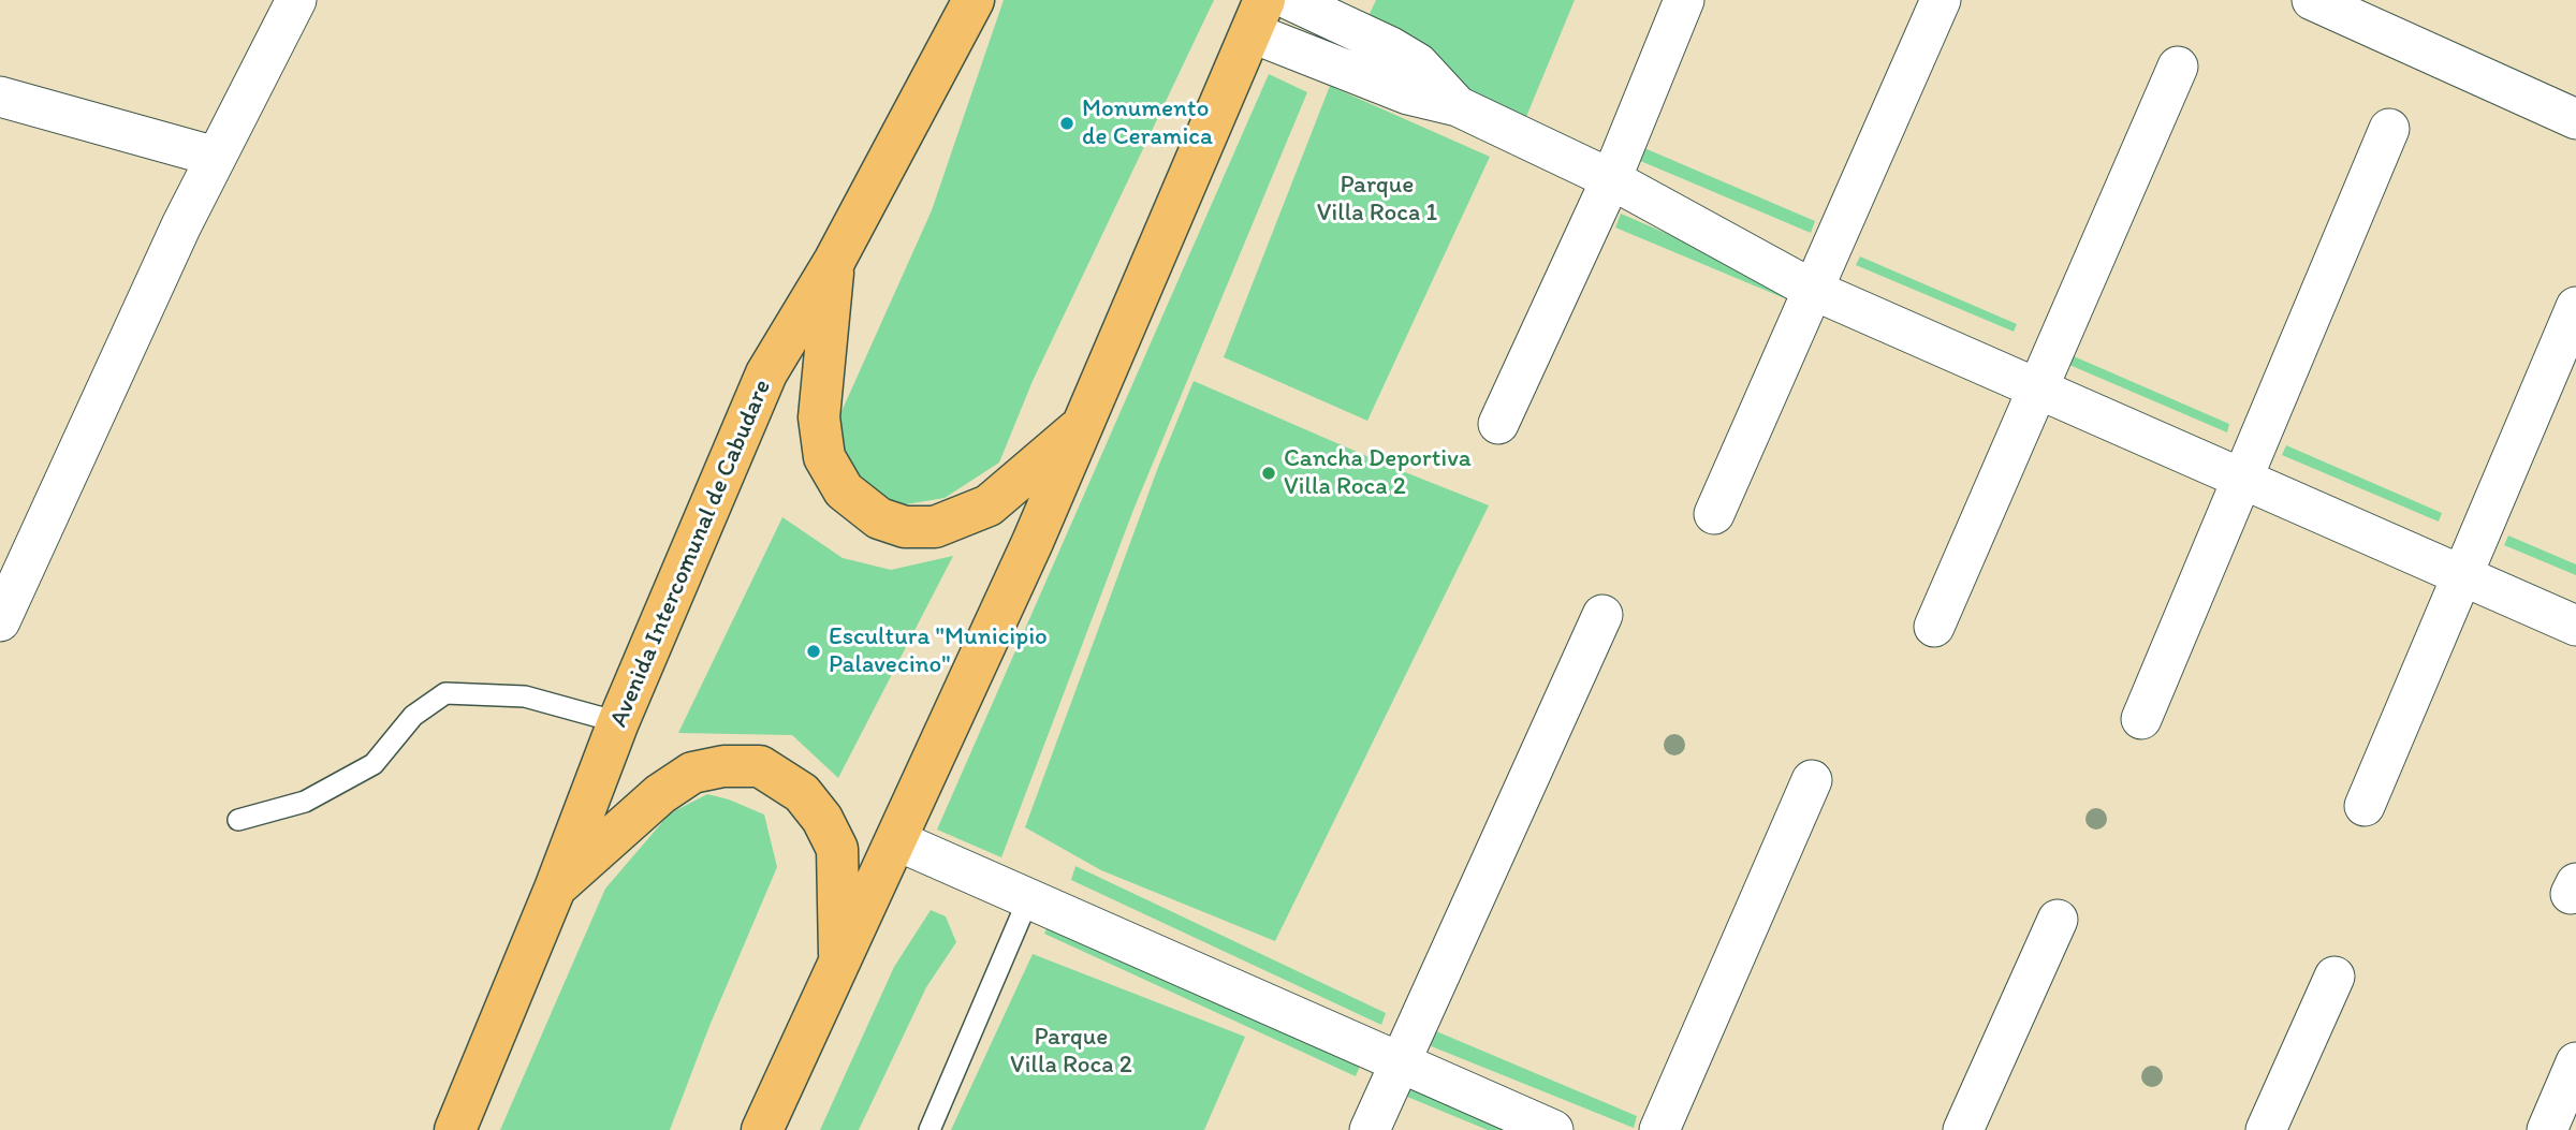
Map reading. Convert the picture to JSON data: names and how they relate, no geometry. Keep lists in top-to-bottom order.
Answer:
{
  "streets": {
    "highway": ["Avenida Intercomunal de Cabudare"]
  },
  "parks": ["Parque Villa Roca 1", "Parque Villa Roca 2"],
  "places": ["Monumento de Ceramica", "Cancha Deportiva Villa Roca 2", "Escultura \"Municipio Palavecino\""]
}
